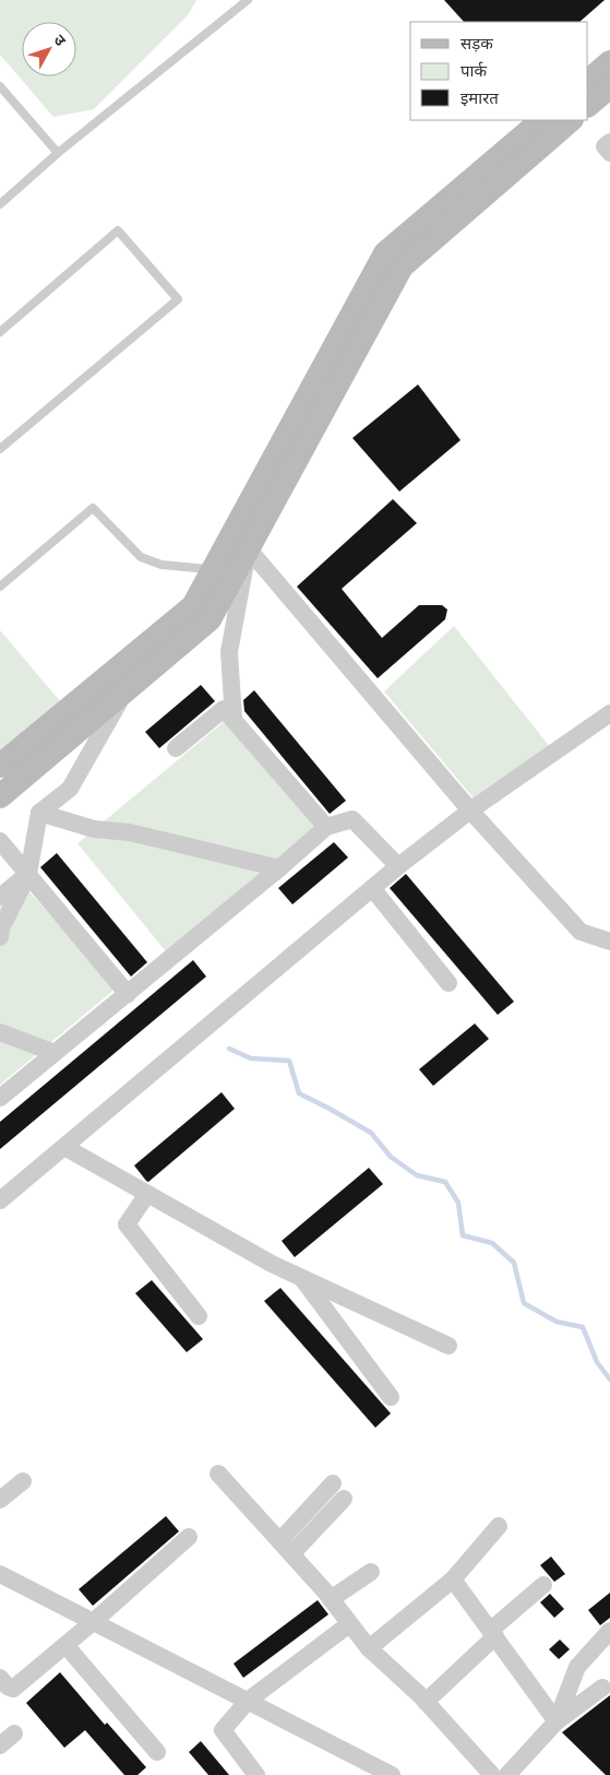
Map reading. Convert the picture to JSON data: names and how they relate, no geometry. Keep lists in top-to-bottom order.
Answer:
{
  "legend": ["सड़क", "पार्क", "इमारत"],
  "north": "top right"
}
